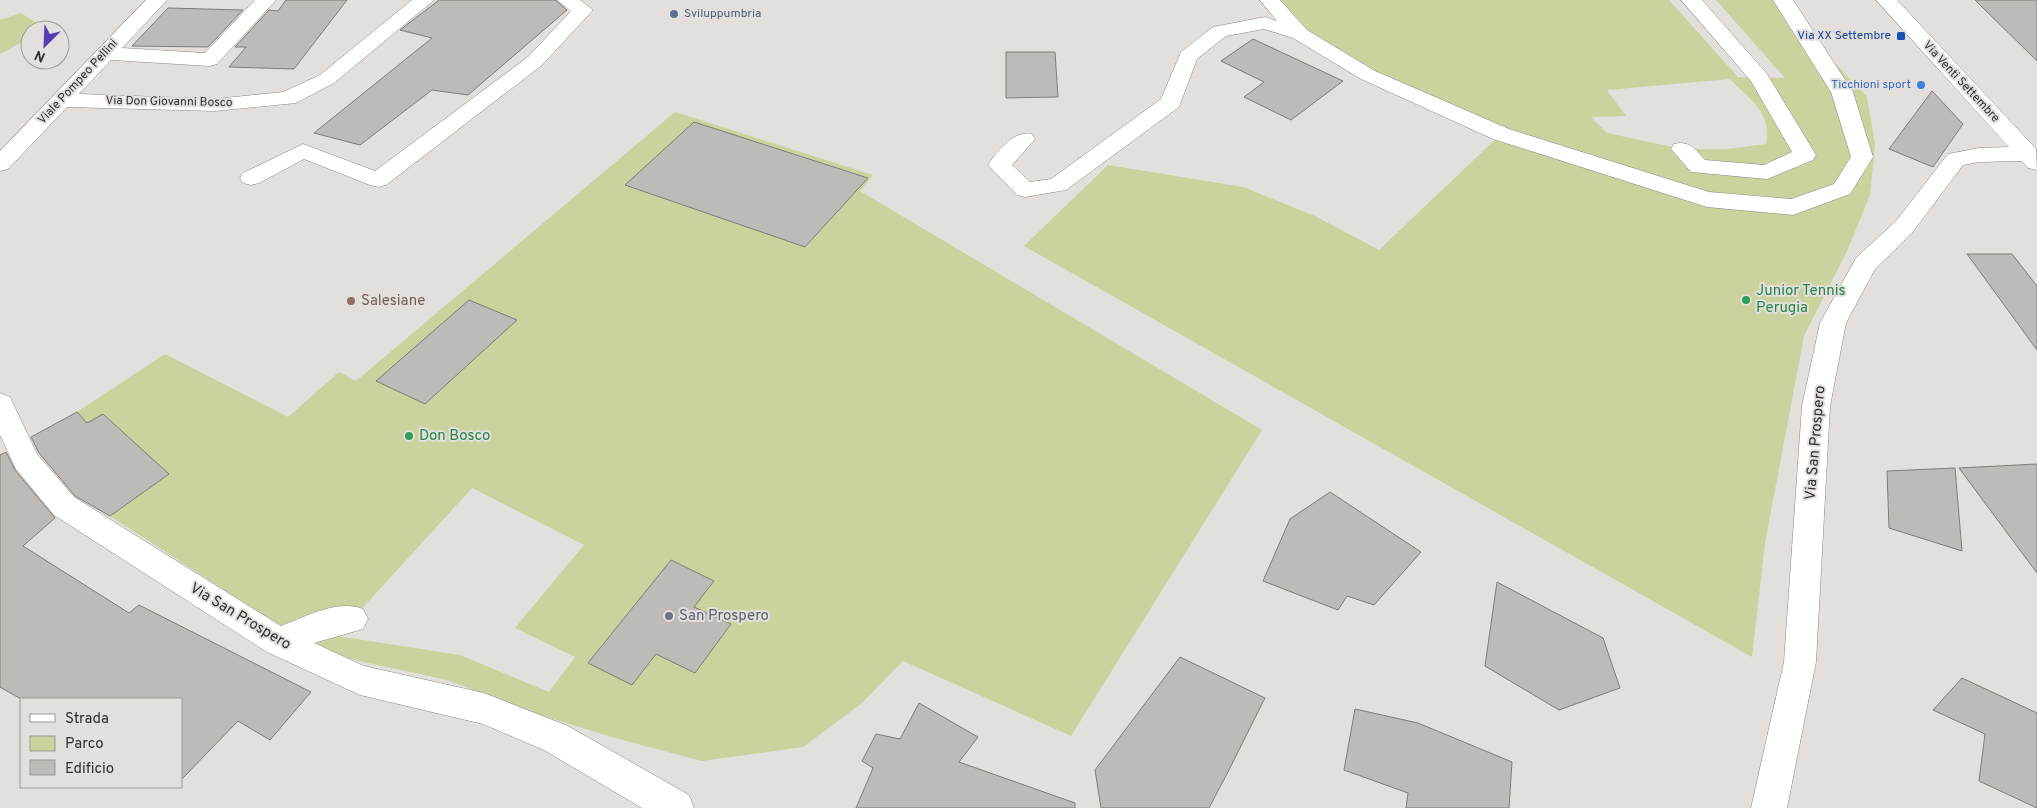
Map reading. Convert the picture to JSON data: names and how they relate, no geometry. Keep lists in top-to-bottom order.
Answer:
{
  "streets": {
    "street": [
      "Viale Pompeo Pellini",
      "Via Venti Settembre",
      "Via Don Giovanni Bosco",
      "Via San Prospero"
    ]
  },
  "crossings": [
    ["Viale Pompeo Pellini", "Via Don Giovanni Bosco"],
    ["Via Venti Settembre", "Via San Prospero"]
  ],
  "places": {
    "other": [
      "Sviluppumbria",
      "Ticchioni sport",
      "Junior Tennis Perugia",
      "Salesiane",
      "Don Bosco",
      "San Prospero"
    ],
    "transit": ["Via XX Settembre"]
  },
  "legend": ["Strada", "Parco", "Edificio"],
  "north": "bottom left"
}
